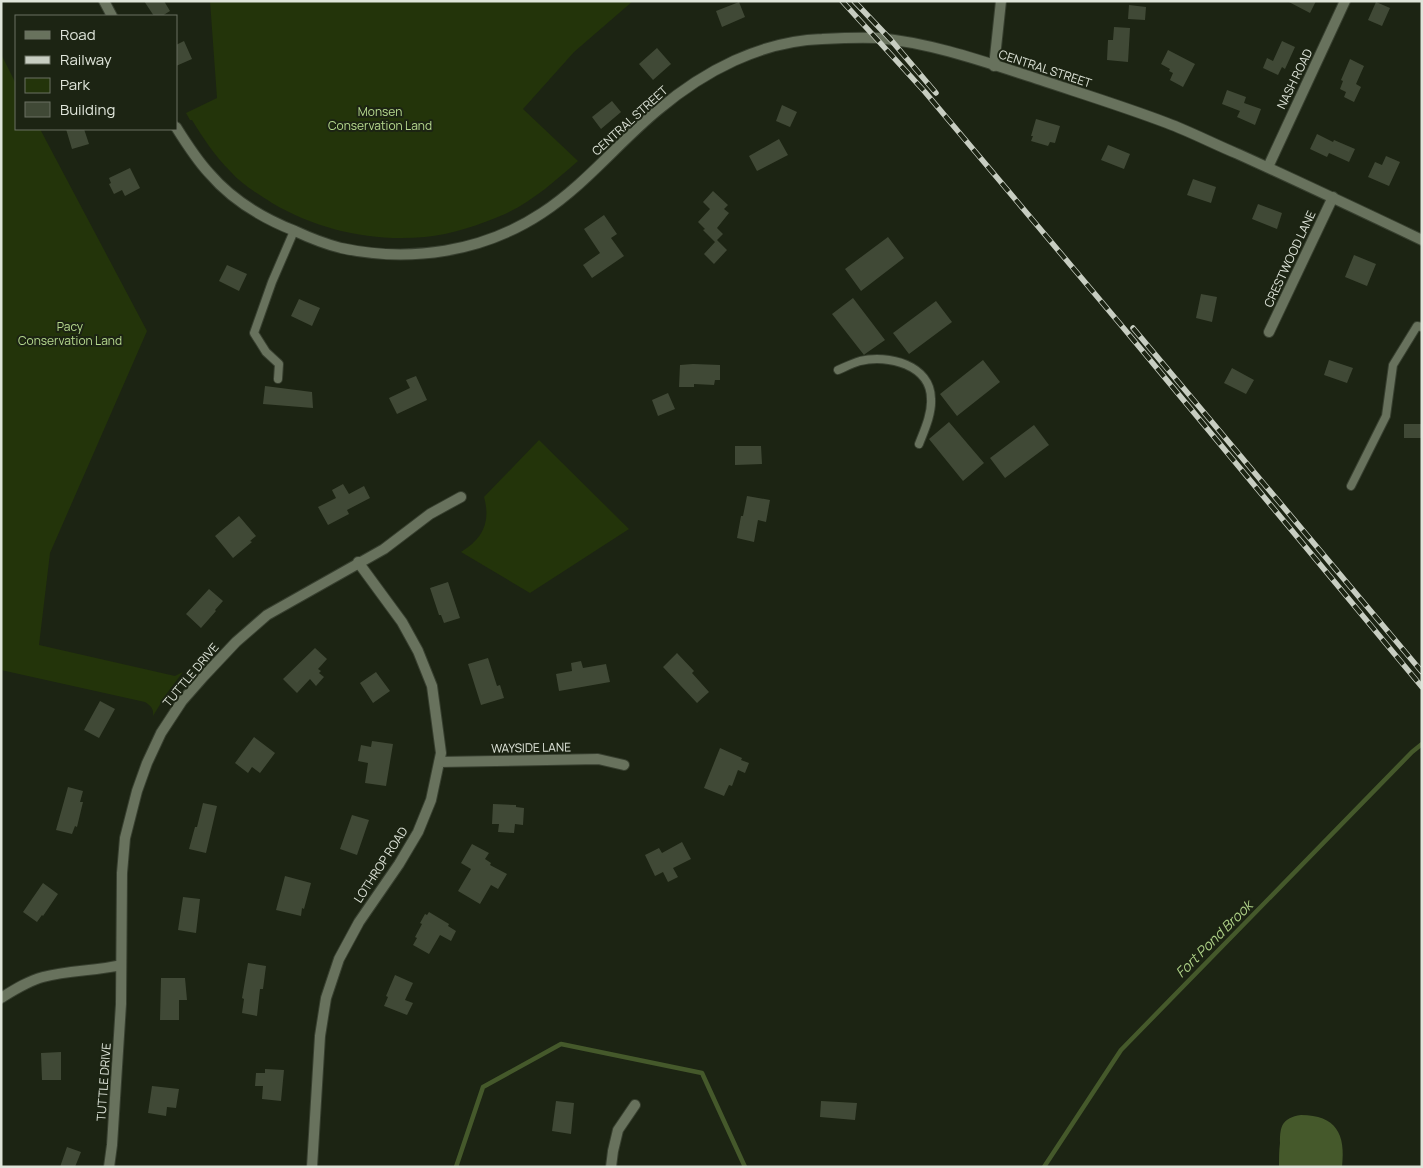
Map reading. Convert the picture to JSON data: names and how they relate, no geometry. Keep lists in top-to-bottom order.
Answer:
{
  "streets": {
    "street": [
      "CENTRAL STREET",
      "NASH ROAD",
      "CRESTWOOD LANE",
      "TUTTLE DRIVE",
      "WAYSIDE LANE",
      "LOTHROP ROAD"
    ]
  },
  "crossings": [
    ["CENTRAL STREET", "NASH ROAD"],
    ["CENTRAL STREET", "CRESTWOOD LANE"],
    ["TUTTLE DRIVE", "LOTHROP ROAD"],
    ["WAYSIDE LANE", "LOTHROP ROAD"]
  ],
  "water": ["Fort Pond Brook"],
  "parks": ["Monsen Conservation Land", "Pacy Conservation Land"],
  "legend": [
    "Road",
    "Railway",
    "Park",
    "Building"
  ]
}
